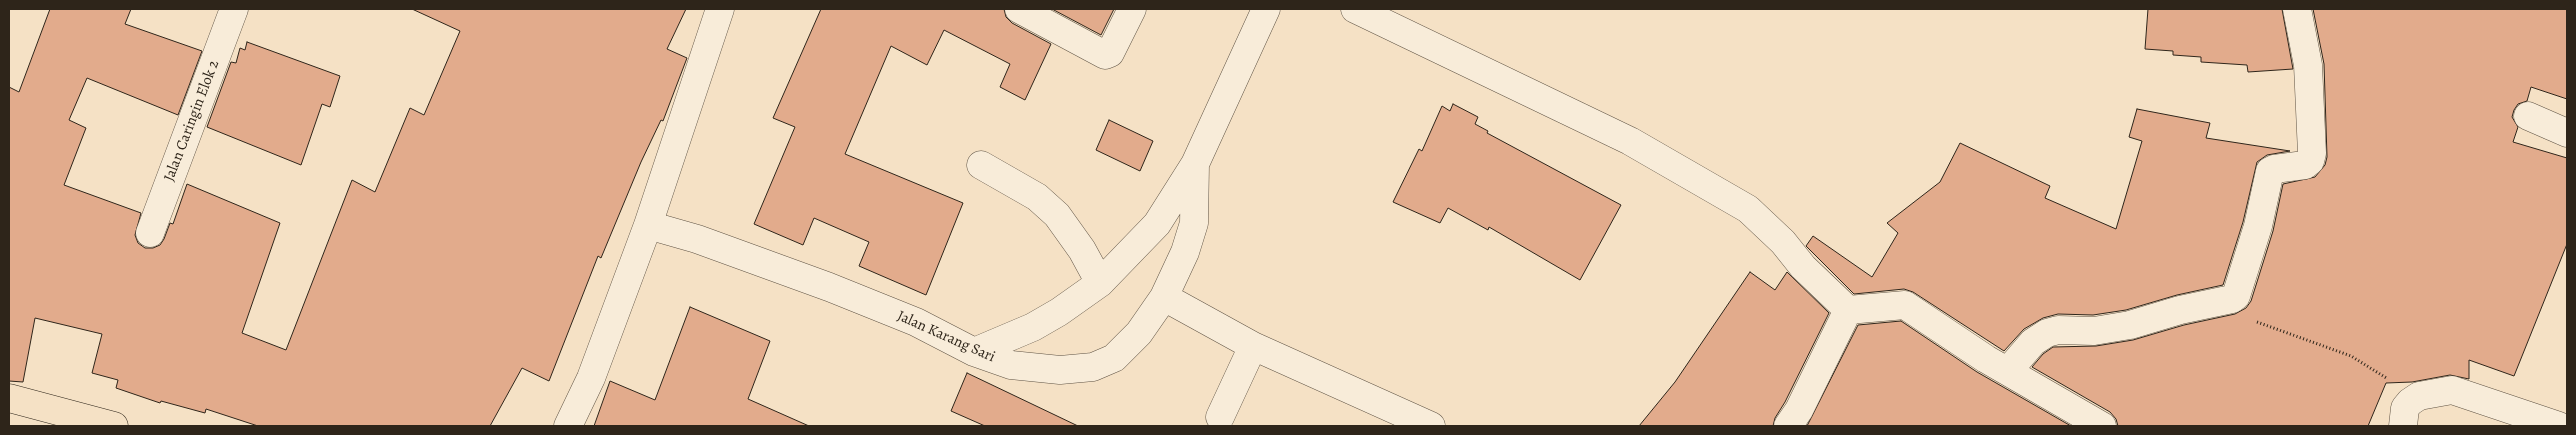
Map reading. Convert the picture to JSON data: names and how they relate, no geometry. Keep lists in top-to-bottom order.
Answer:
{
  "streets": {
    "street": ["Jalan Caringin Elok 2", "Jalan Karang Sari"]
  }
}
